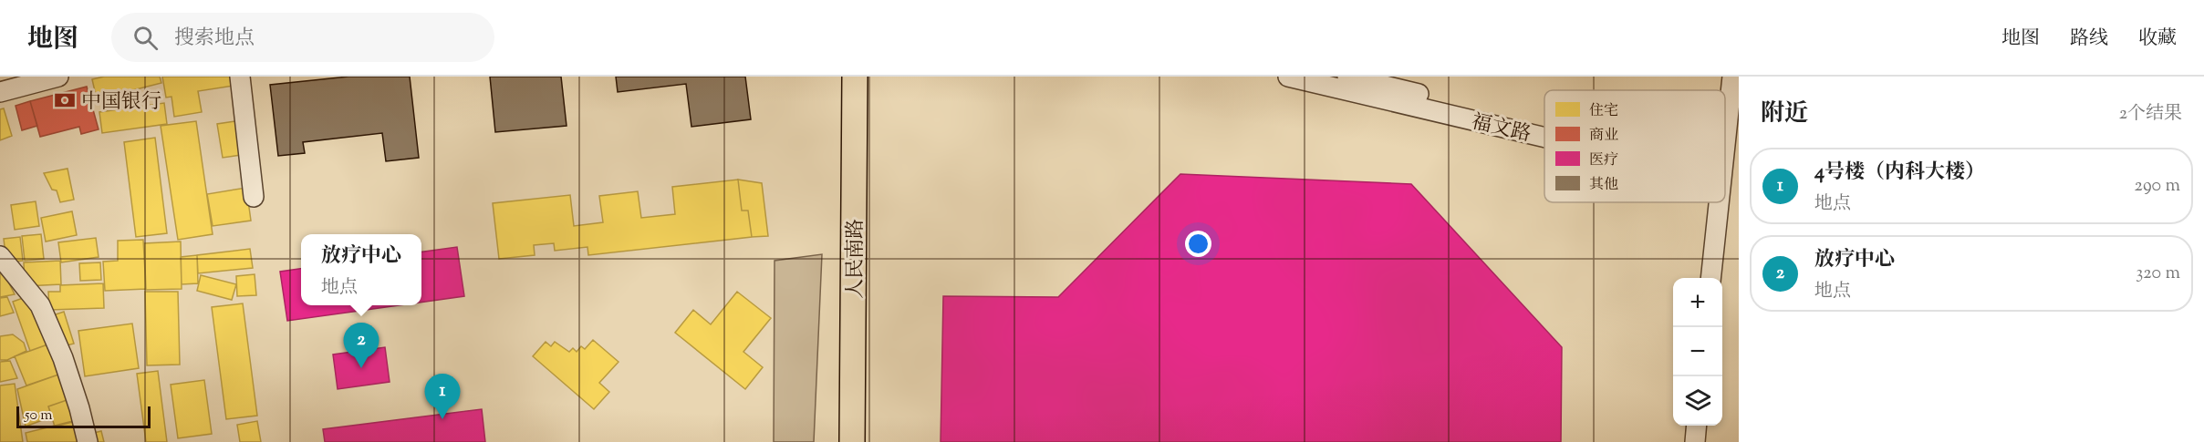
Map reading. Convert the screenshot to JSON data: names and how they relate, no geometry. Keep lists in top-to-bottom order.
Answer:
{
  "streets": {
    "main road": ["人民南路"],
    "street": ["福文路"]
  },
  "places": {
    "bank": ["中国银行"]
  },
  "legend": [
    "住宅",
    "商业",
    "医疗",
    "其他"
  ],
  "scale_bar": "50 m",
  "page": {
    "header": "地图",
    "search": "搜索地点",
    "nav": ["地图", "路线", "收藏"],
    "heading": ["附近", "2个结果"],
    "list": [
      {
        "mark": "1",
        "name": "4号楼（内科大楼）",
        "note": "地点",
        "value": "290 m"
      },
      {
        "mark": "2",
        "name": "放疗中心",
        "note": "地点",
        "value": "320 m"
      }
    ],
    "popup": ["放疗中心", "地点"],
    "map_buttons": ["+", "−"],
    "pins": ["2", "1"],
    "scale": "50 m"
  }
}
